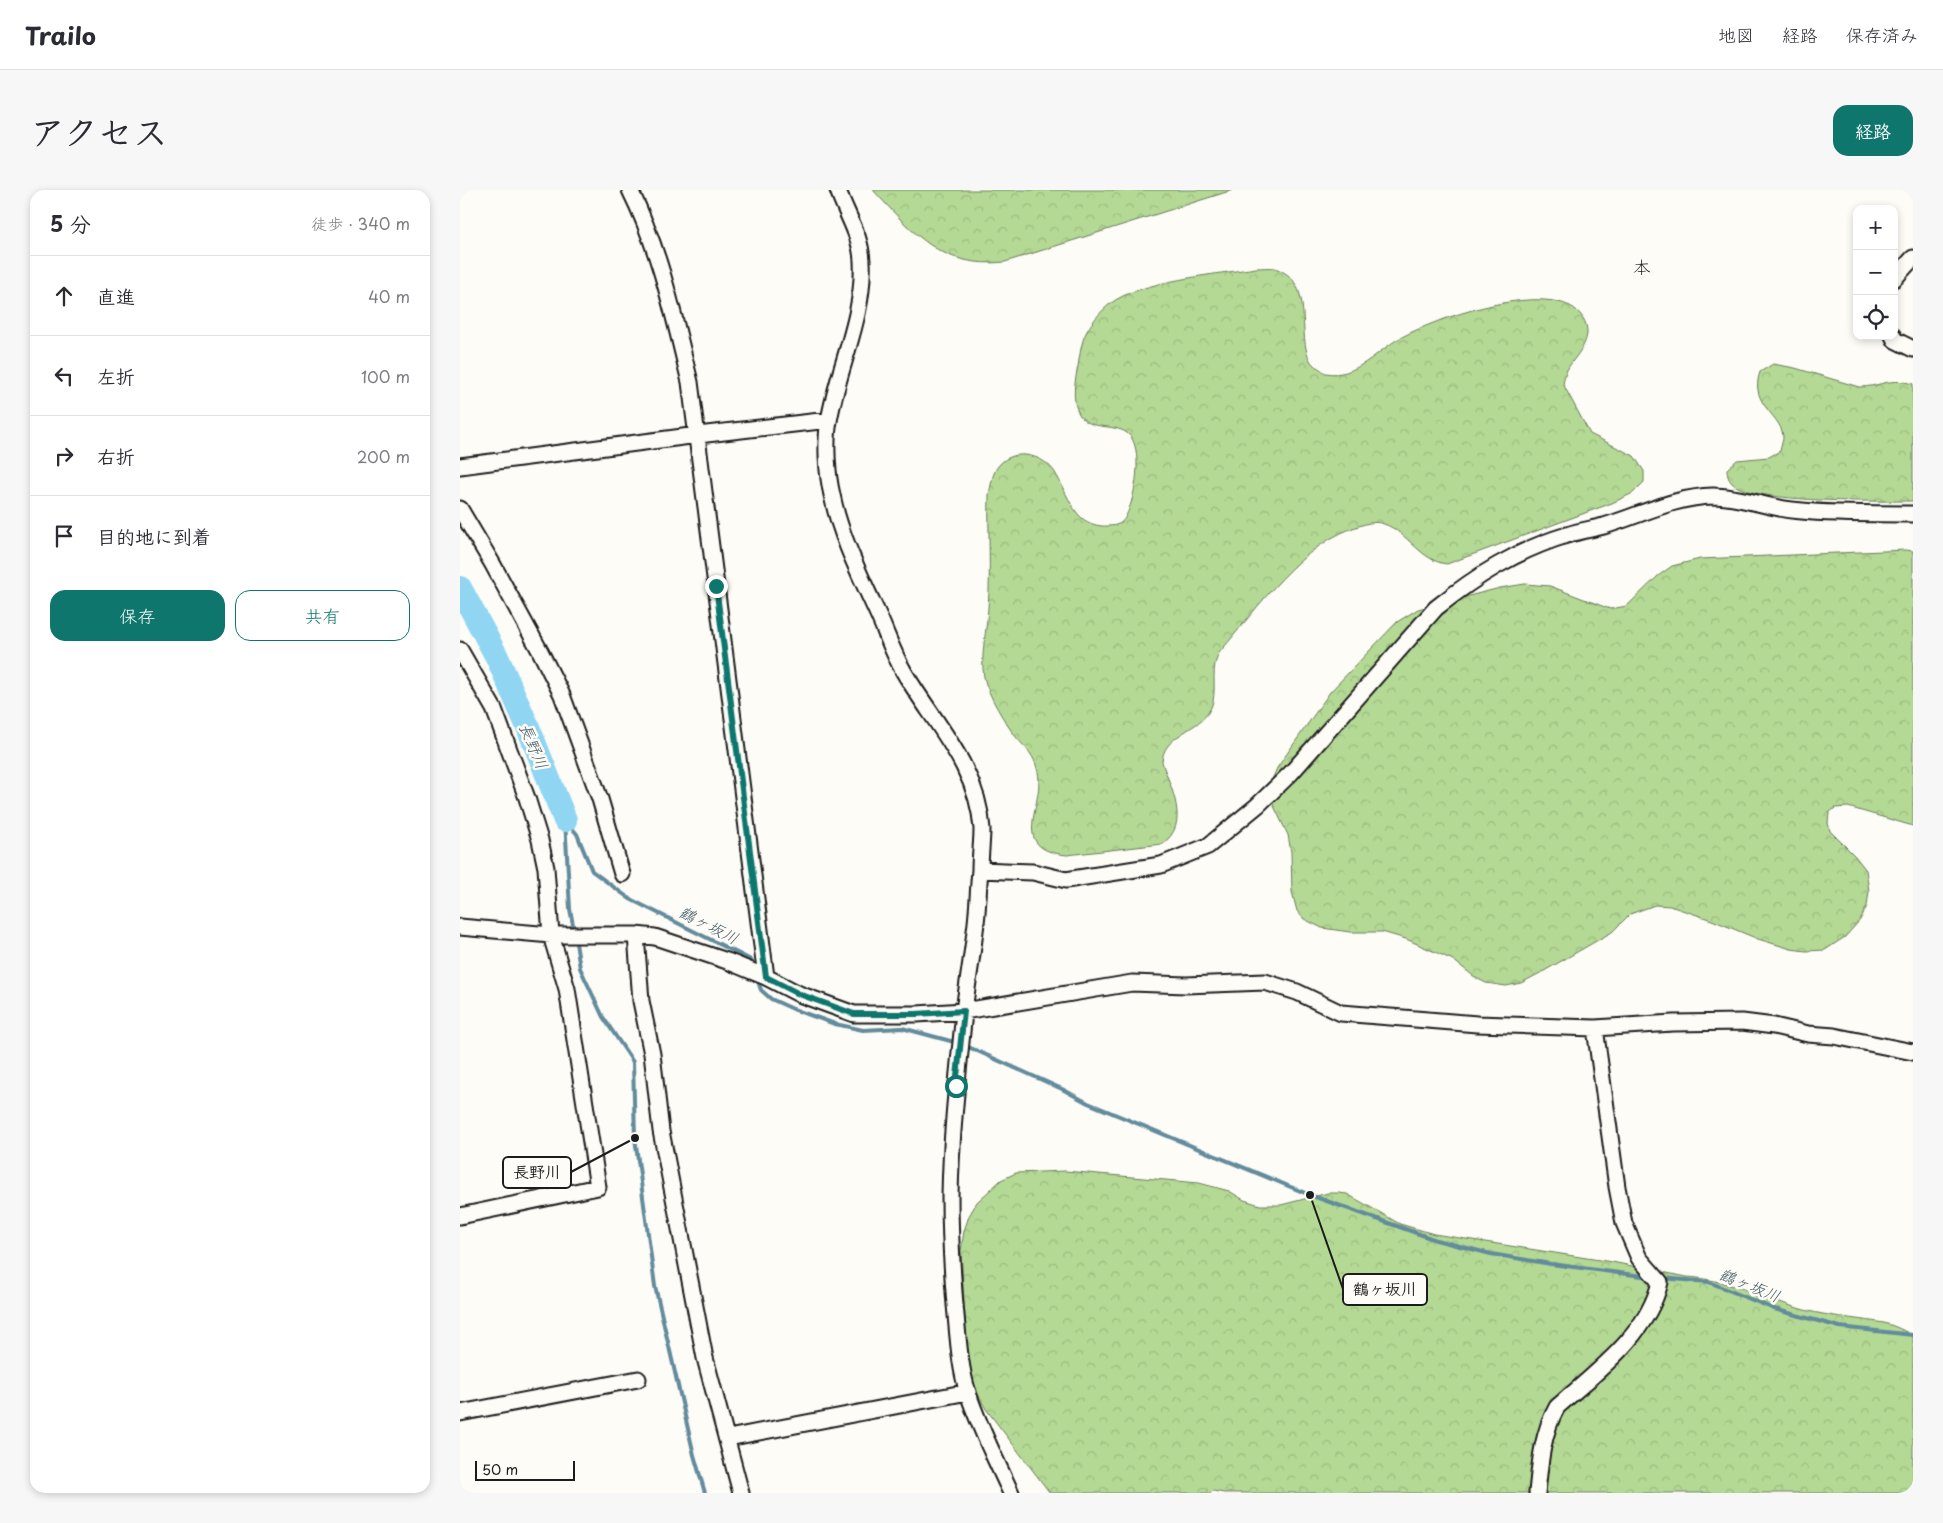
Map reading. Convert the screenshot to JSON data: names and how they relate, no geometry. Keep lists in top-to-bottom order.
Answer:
{
  "districts": ["本"],
  "water": ["長野川", "鶴ヶ坂川"],
  "places": ["長野川", "鶴ヶ坂川"],
  "scale_bar": "50 m",
  "page": {
    "header": "Trailo",
    "nav": ["地図", "経路", "保存済み"],
    "title": "アクセス",
    "buttons": [
      "経路",
      ["保存", "共有"]
    ],
    "heading": ["5 分", "徒歩 · 340 m"],
    "map_buttons": ["+", "−"],
    "list": [
      ["直進", "40 m"],
      ["左折", "100 m"],
      ["右折", "200 m"],
      "目的地に到着"
    ],
    "scale": "50 m"
  }
}
